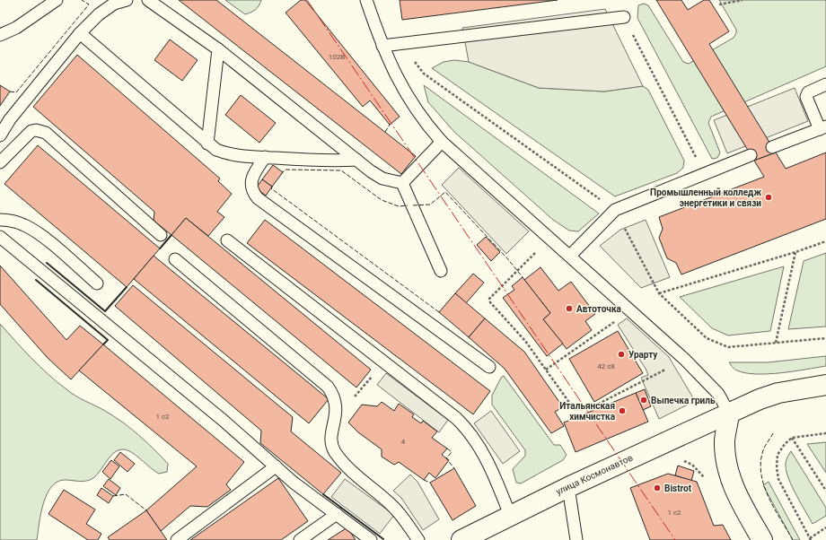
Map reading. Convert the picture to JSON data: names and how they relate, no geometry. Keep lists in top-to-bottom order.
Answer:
{
  "streets": {
    "main road": ["улица Космонавтов"]
  },
  "places": [
    "Промышленный колледж энергетики и связи",
    "Автоточка",
    "Урарту",
    "Выпечка гриль",
    "Итальянская химчистка",
    "Bistrot"
  ],
  "house_numbers": [
    "102В",
    "42 с8",
    "1 с2",
    "4",
    "1 с2"
  ]
}
